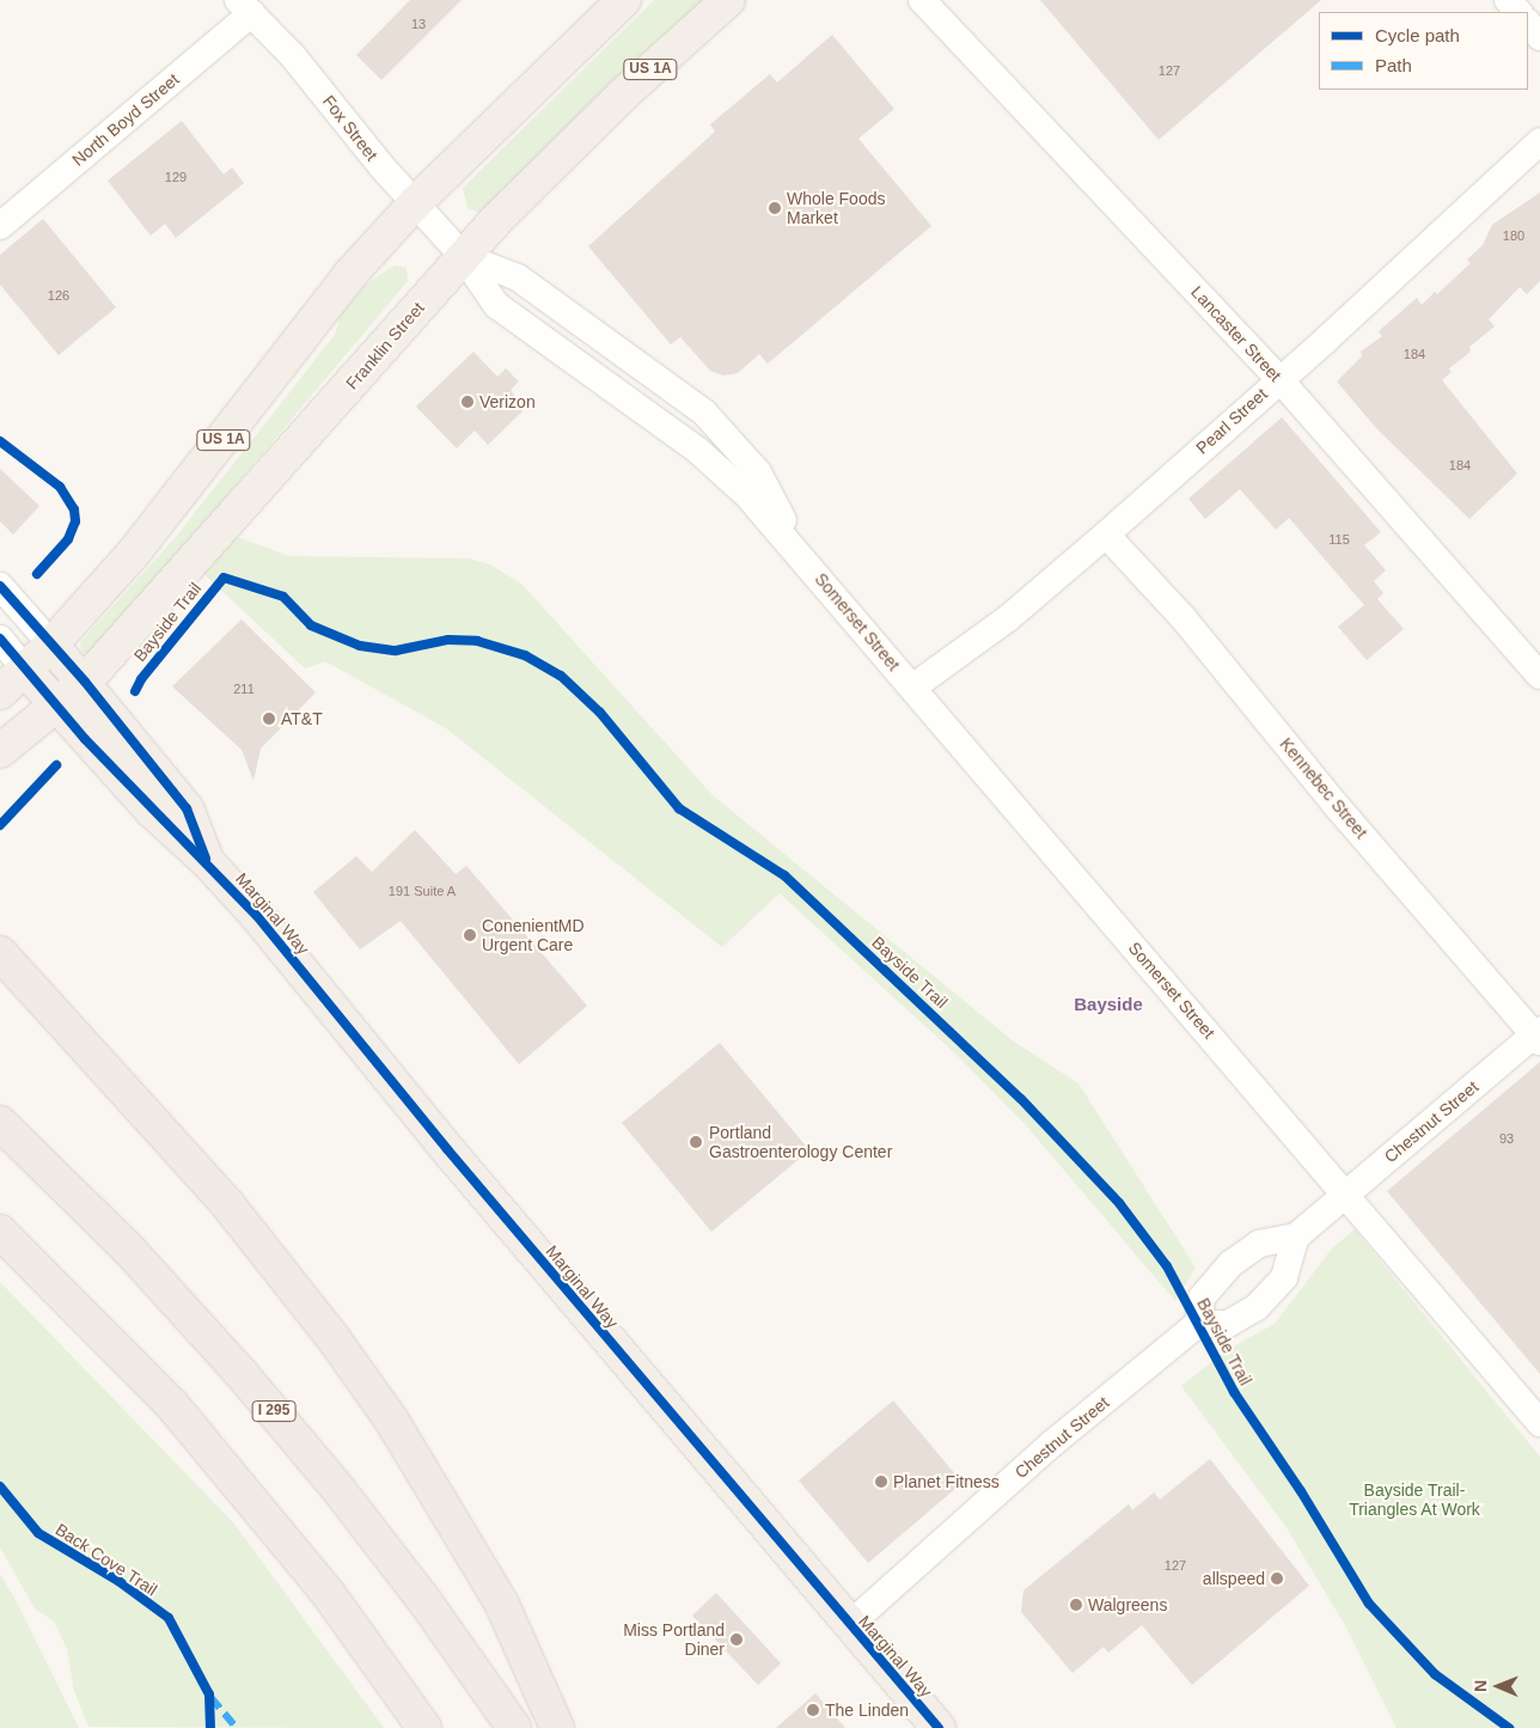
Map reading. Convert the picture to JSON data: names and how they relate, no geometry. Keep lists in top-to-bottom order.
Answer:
{
  "streets": {
    "highway": ["I 295"],
    "main road": ["US 1A", "Franklin Street", "Marginal Way"],
    "street": [
      "North Boyd Street",
      "Fox Street",
      "Lancaster Street",
      "Pearl Street",
      "Somerset Street",
      "Kennebec Street",
      "Chestnut Street"
    ],
    "cycle path": ["Bayside Trail", "Back Cove Trail"]
  },
  "crossings": [
    ["US 1A", "Fox Street"],
    ["US 1A", "Franklin Street"],
    ["US 1A", "Marginal Way"],
    ["North Boyd Street", "Fox Street"],
    ["Fox Street", "Franklin Street"],
    ["Fox Street", "Somerset Street"],
    ["Lancaster Street", "Pearl Street"],
    ["Franklin Street", "Somerset Street"],
    ["Franklin Street", "Marginal Way"],
    ["Pearl Street", "Somerset Street"],
    ["Pearl Street", "Kennebec Street"],
    ["Somerset Street", "Chestnut Street"],
    ["Kennebec Street", "Chestnut Street"],
    ["Marginal Way", "Chestnut Street"]
  ],
  "districts": ["Bayside"],
  "parks": ["Bayside Trail- Triangles At Work"],
  "places": [
    "Whole Foods Market",
    "Verizon",
    "AT&T",
    "ConenientMD Urgent Care",
    "Portland Gastroenterology Center",
    "Planet Fitness",
    "allspeed",
    "Walgreens",
    "Miss Portland Diner",
    "The Linden"
  ],
  "house_numbers": [
    "13",
    "127",
    "129",
    "180",
    "126",
    "184",
    "184",
    "115",
    "211",
    "191 Suite A",
    "93",
    "127"
  ],
  "legend": ["Cycle path", "Path"],
  "north": "left"
}
